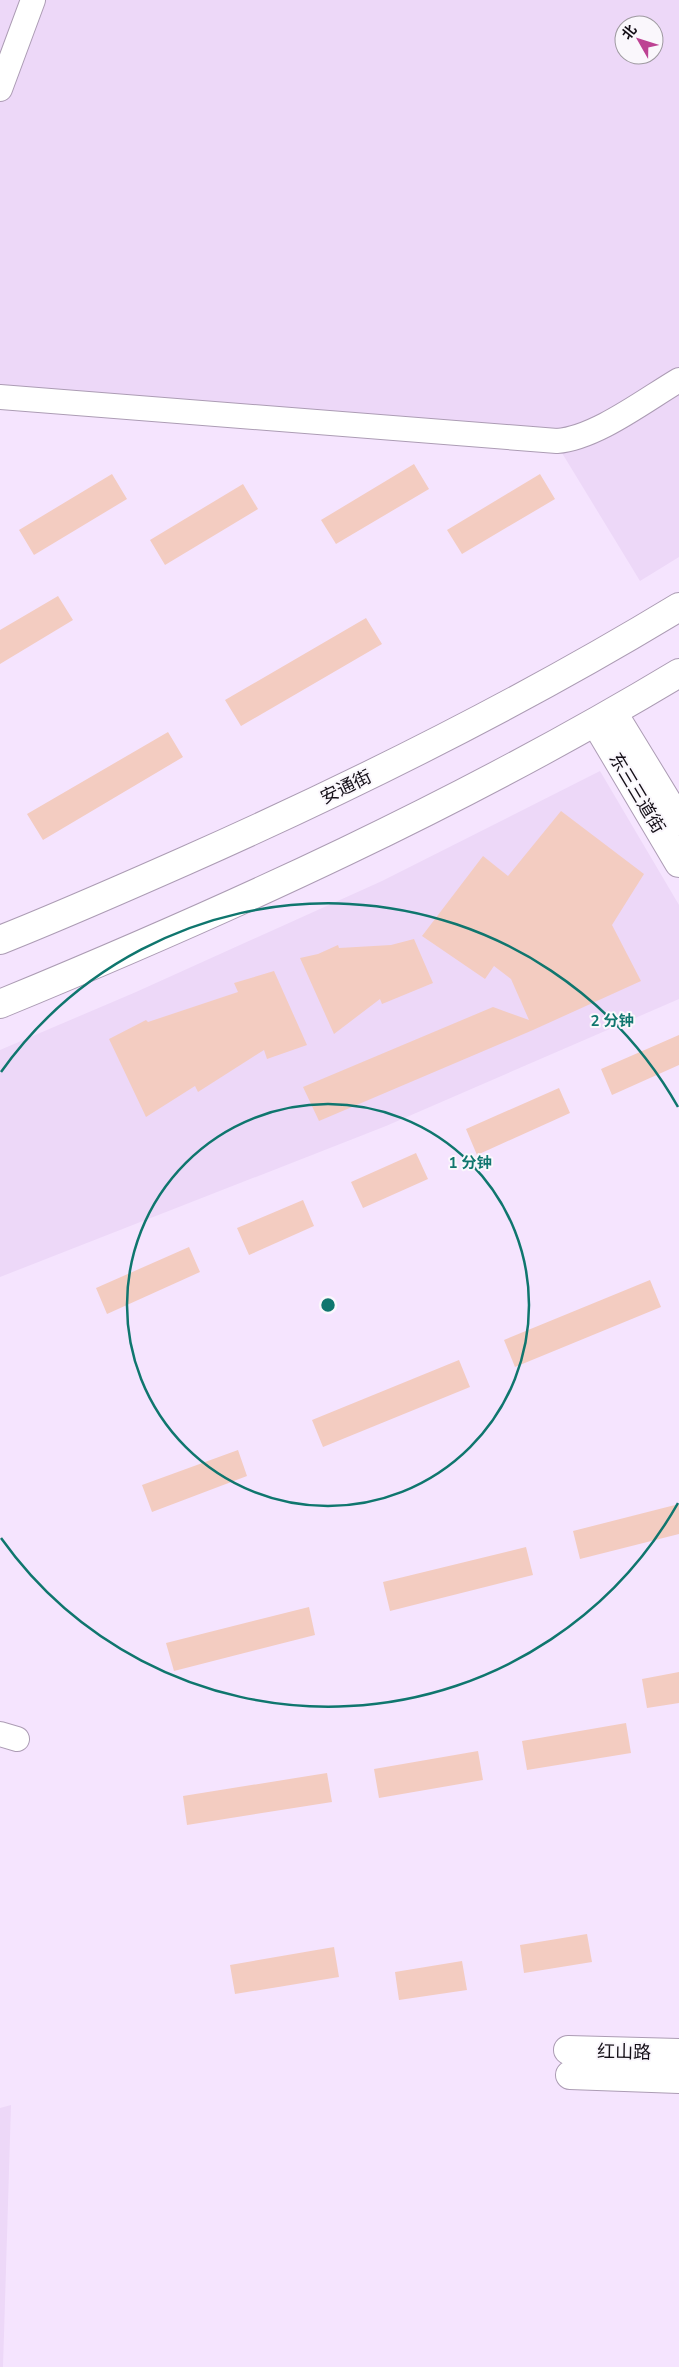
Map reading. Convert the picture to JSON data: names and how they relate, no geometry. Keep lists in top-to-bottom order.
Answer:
{
  "streets": {
    "main road": ["安通街", "东三三道街", "红山路"]
  },
  "north": "top left",
  "rings": ["2 分钟", "1 分钟"]
}
